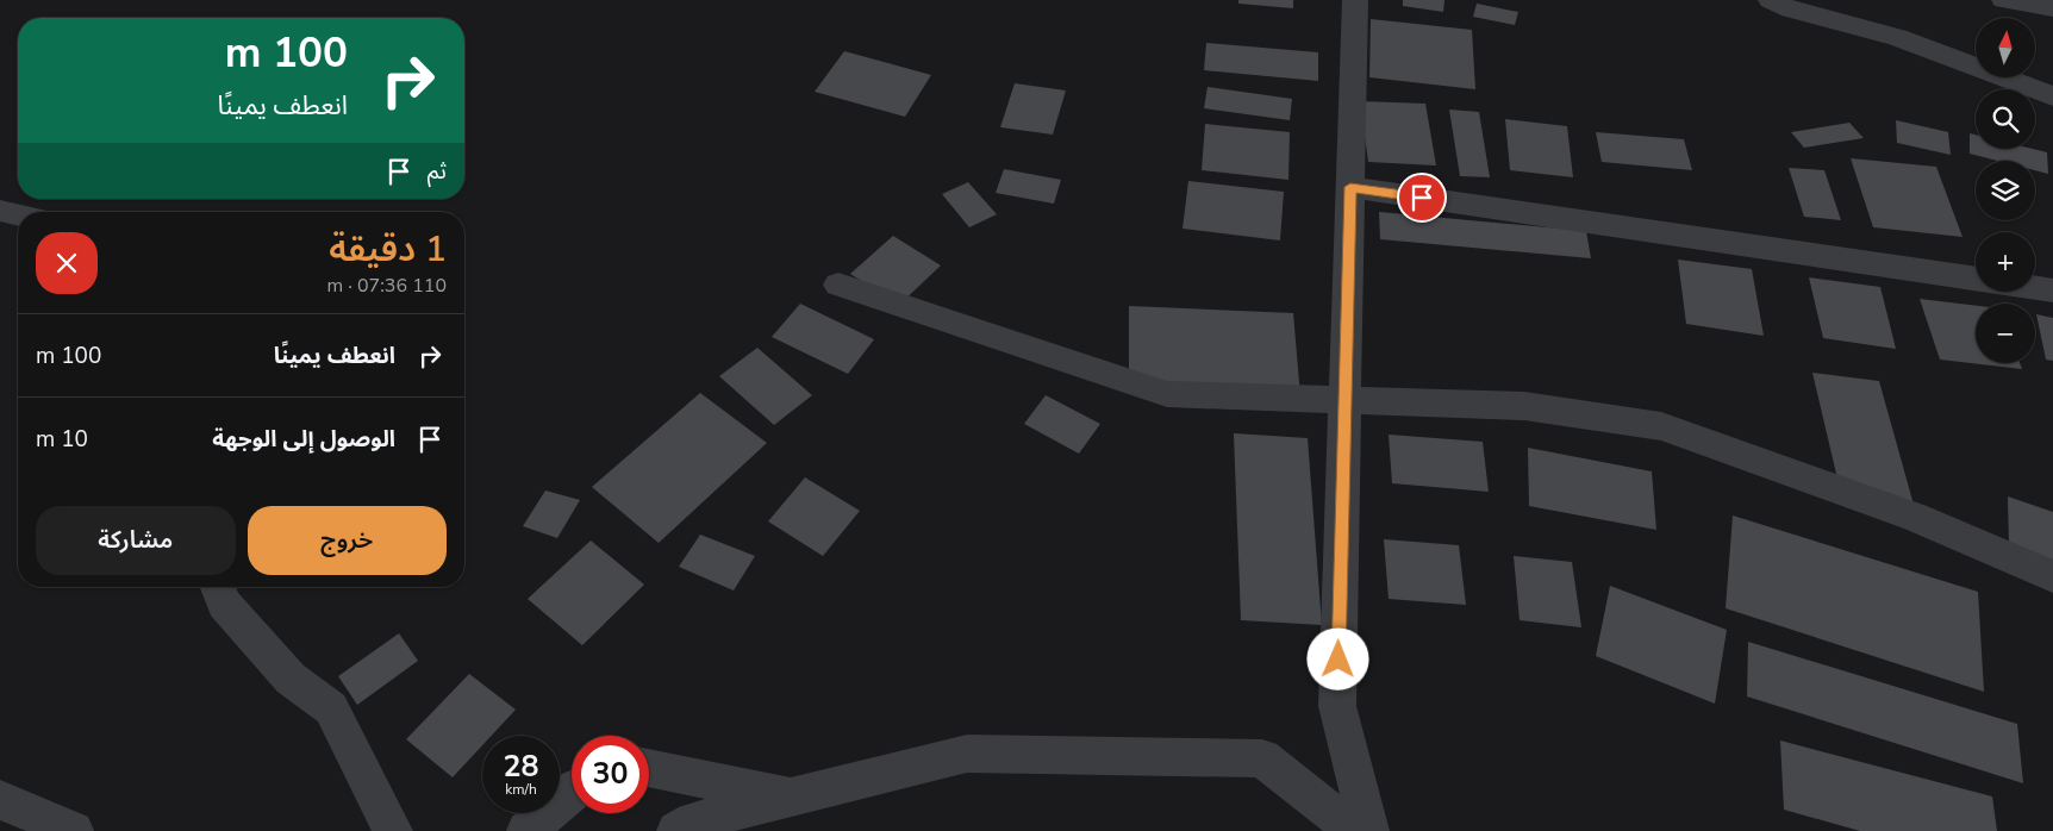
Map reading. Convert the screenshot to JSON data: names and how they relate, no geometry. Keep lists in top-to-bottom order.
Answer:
{
  "north": "top",
  "page": {
    "map_buttons": ["+", "−"],
    "turn": ["100 m", "انعطف يمينًا"],
    "then": "ثم",
    "heading": ["1 دقيقة", "110 m · 07:36"],
    "list": [
      {
        "name": "انعطف يمينًا",
        "value": "100 m"
      },
      {
        "name": "الوصول إلى الوجهة",
        "value": "10 m"
      }
    ],
    "buttons": ["خروج", "مشاركة"],
    "speed": "28 km/h",
    "limit": "30"
  }
}
